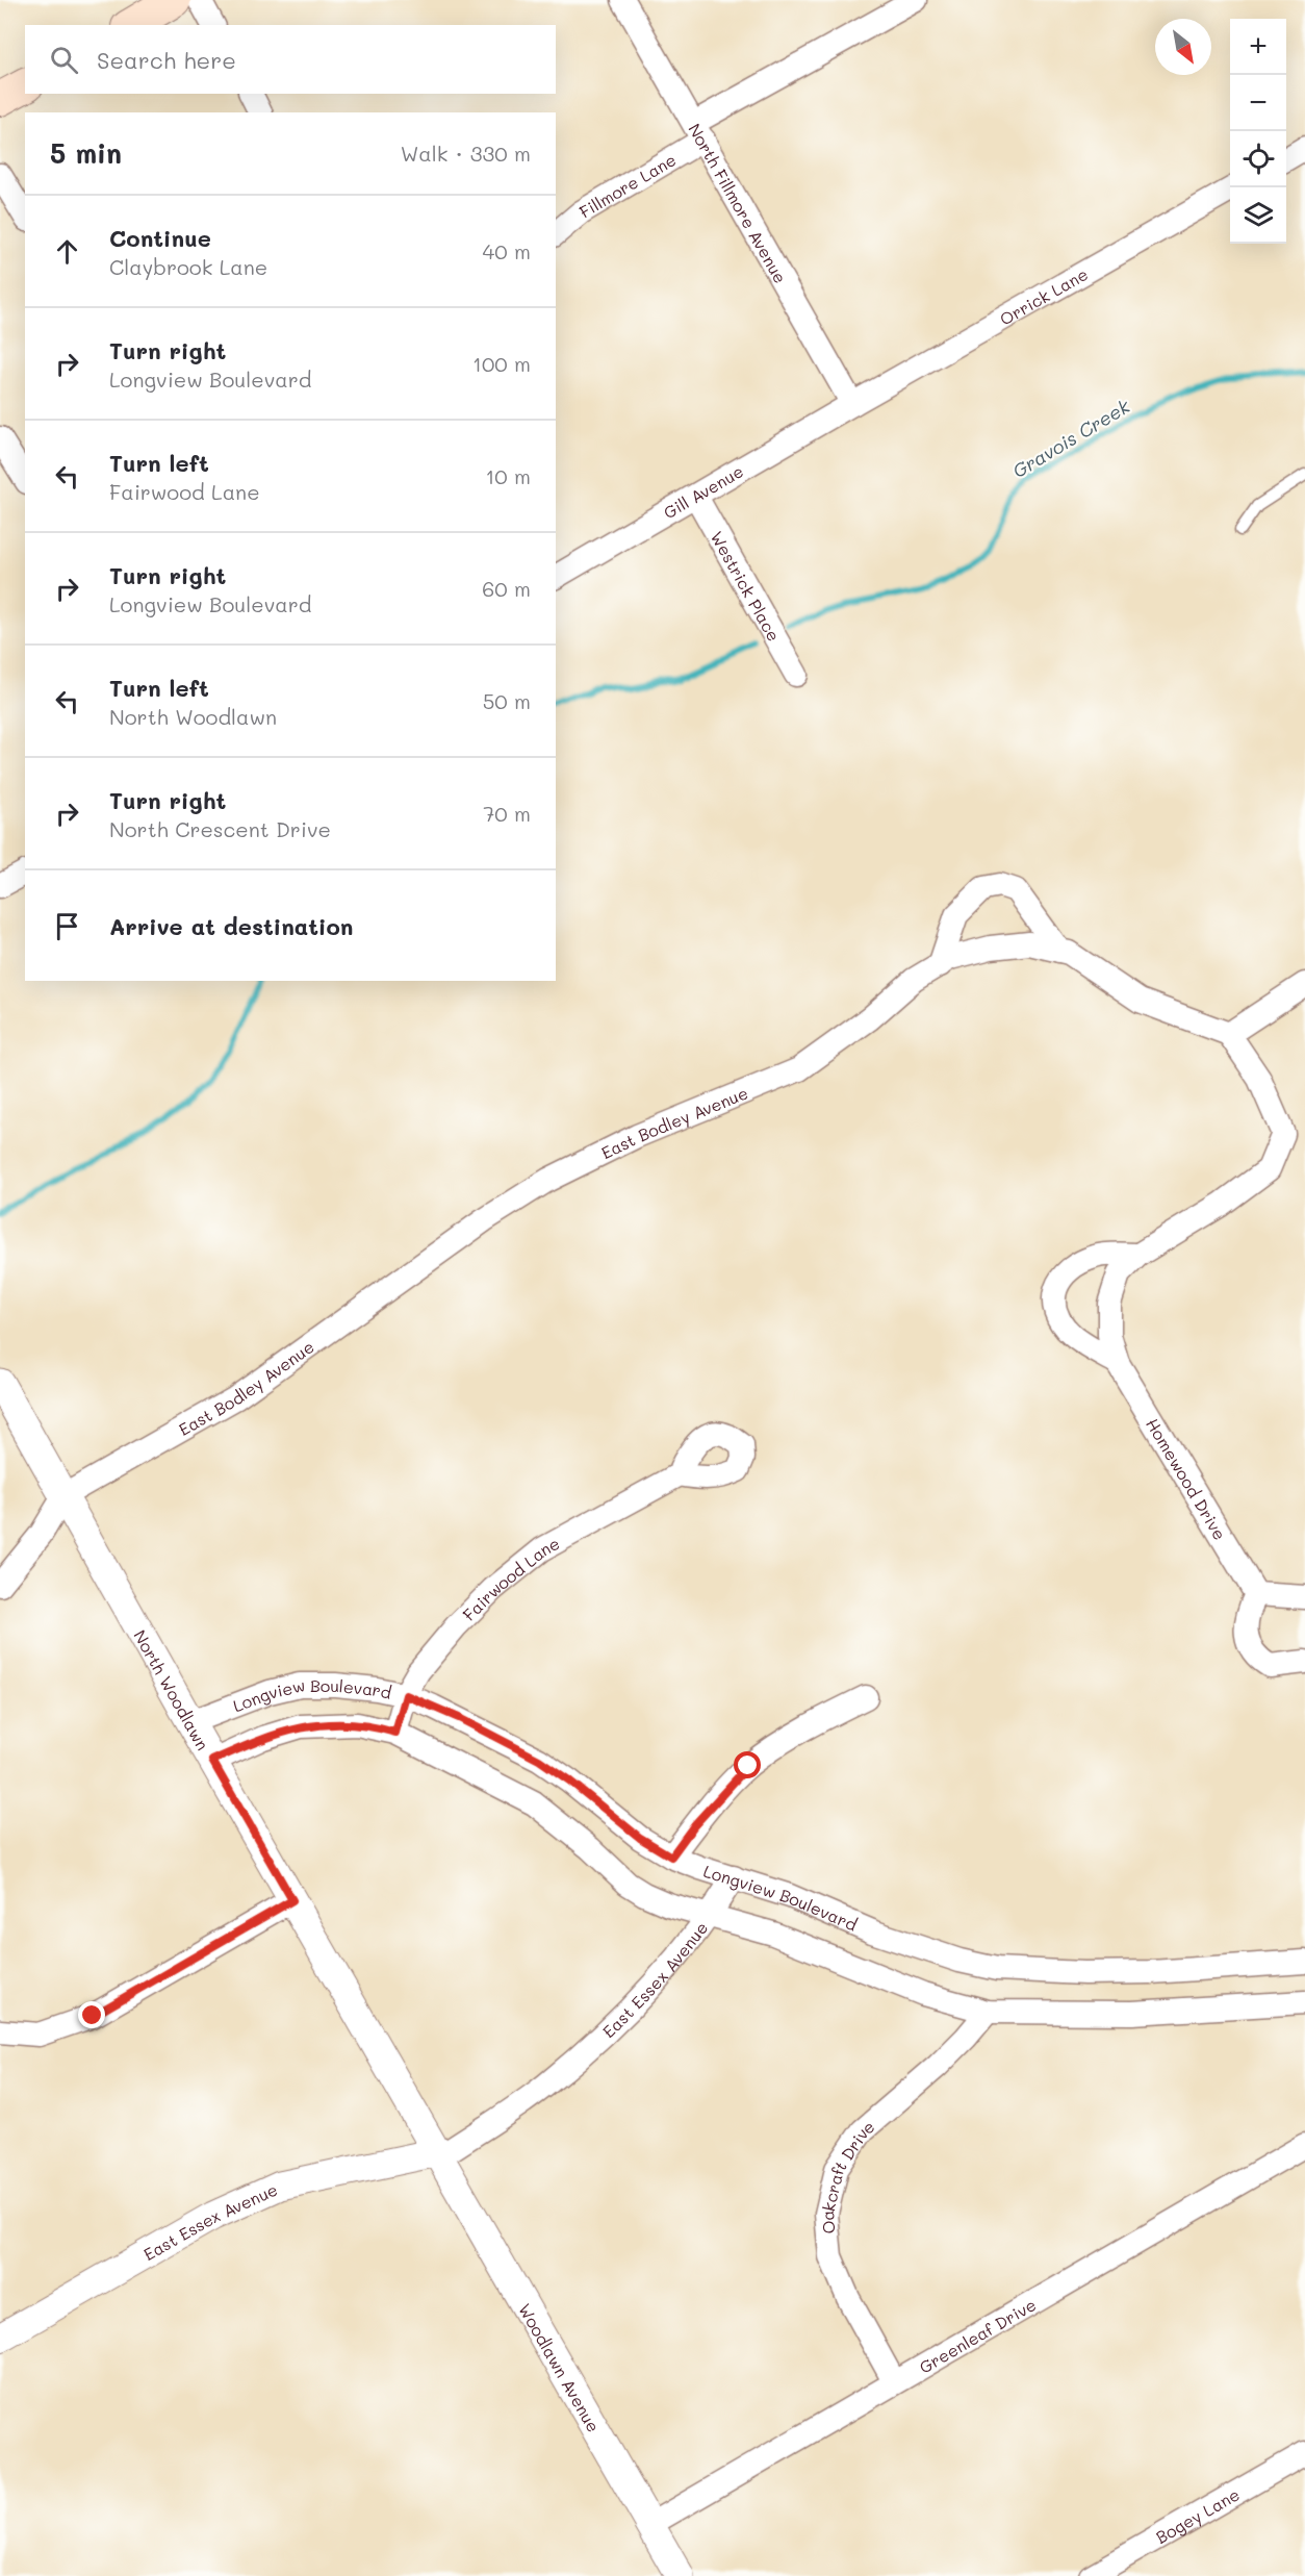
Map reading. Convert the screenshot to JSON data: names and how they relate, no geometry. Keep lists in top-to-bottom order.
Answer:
{
  "streets": {
    "street": [
      "Fillmore Lane",
      "North Fillmore Avenue",
      "Orrick Lane",
      "Gill Avenue",
      "Westrick Place",
      "East Bodley Avenue",
      "Homewood Drive",
      "Fairwood Lane",
      "North Woodlawn",
      "Longview Boulevard",
      "East Essex Avenue",
      "Oakcraft Drive",
      "Greenleaf Drive",
      "Woodlawn Avenue",
      "Bogey Lane"
    ]
  },
  "crossings": [
    ["Fillmore Lane", "North Fillmore Avenue"],
    ["North Fillmore Avenue", "Orrick Lane"],
    ["North Fillmore Avenue", "Gill Avenue"],
    ["Orrick Lane", "Gill Avenue"],
    ["Gill Avenue", "Westrick Place"],
    ["East Bodley Avenue", "Homewood Drive"],
    ["East Bodley Avenue", "North Woodlawn"],
    ["Fairwood Lane", "Longview Boulevard"],
    ["North Woodlawn", "Longview Boulevard"],
    ["North Woodlawn", "East Essex Avenue"],
    ["North Woodlawn", "Woodlawn Avenue"],
    ["Longview Boulevard", "East Essex Avenue"],
    ["Longview Boulevard", "Oakcraft Drive"],
    ["East Essex Avenue", "Woodlawn Avenue"],
    ["Oakcraft Drive", "Greenleaf Drive"],
    ["Greenleaf Drive", "Woodlawn Avenue"]
  ],
  "water": ["Gravois Creek"],
  "north": "bottom right",
  "page": {
    "map_buttons": ["+", "−"],
    "search": "Search here",
    "heading": ["5 min", "Walk · 330 m"],
    "list": [
      ["Continue", "Claybrook Lane", "40 m"],
      ["Turn right", "Longview Boulevard", "100 m"],
      ["Turn left", "Fairwood Lane", "10 m"],
      ["Turn right", "Longview Boulevard", "60 m"],
      ["Turn left", "North Woodlawn", "50 m"],
      ["Turn right", "North Crescent Drive", "70 m"],
      "Arrive at destination"
    ]
  }
}
